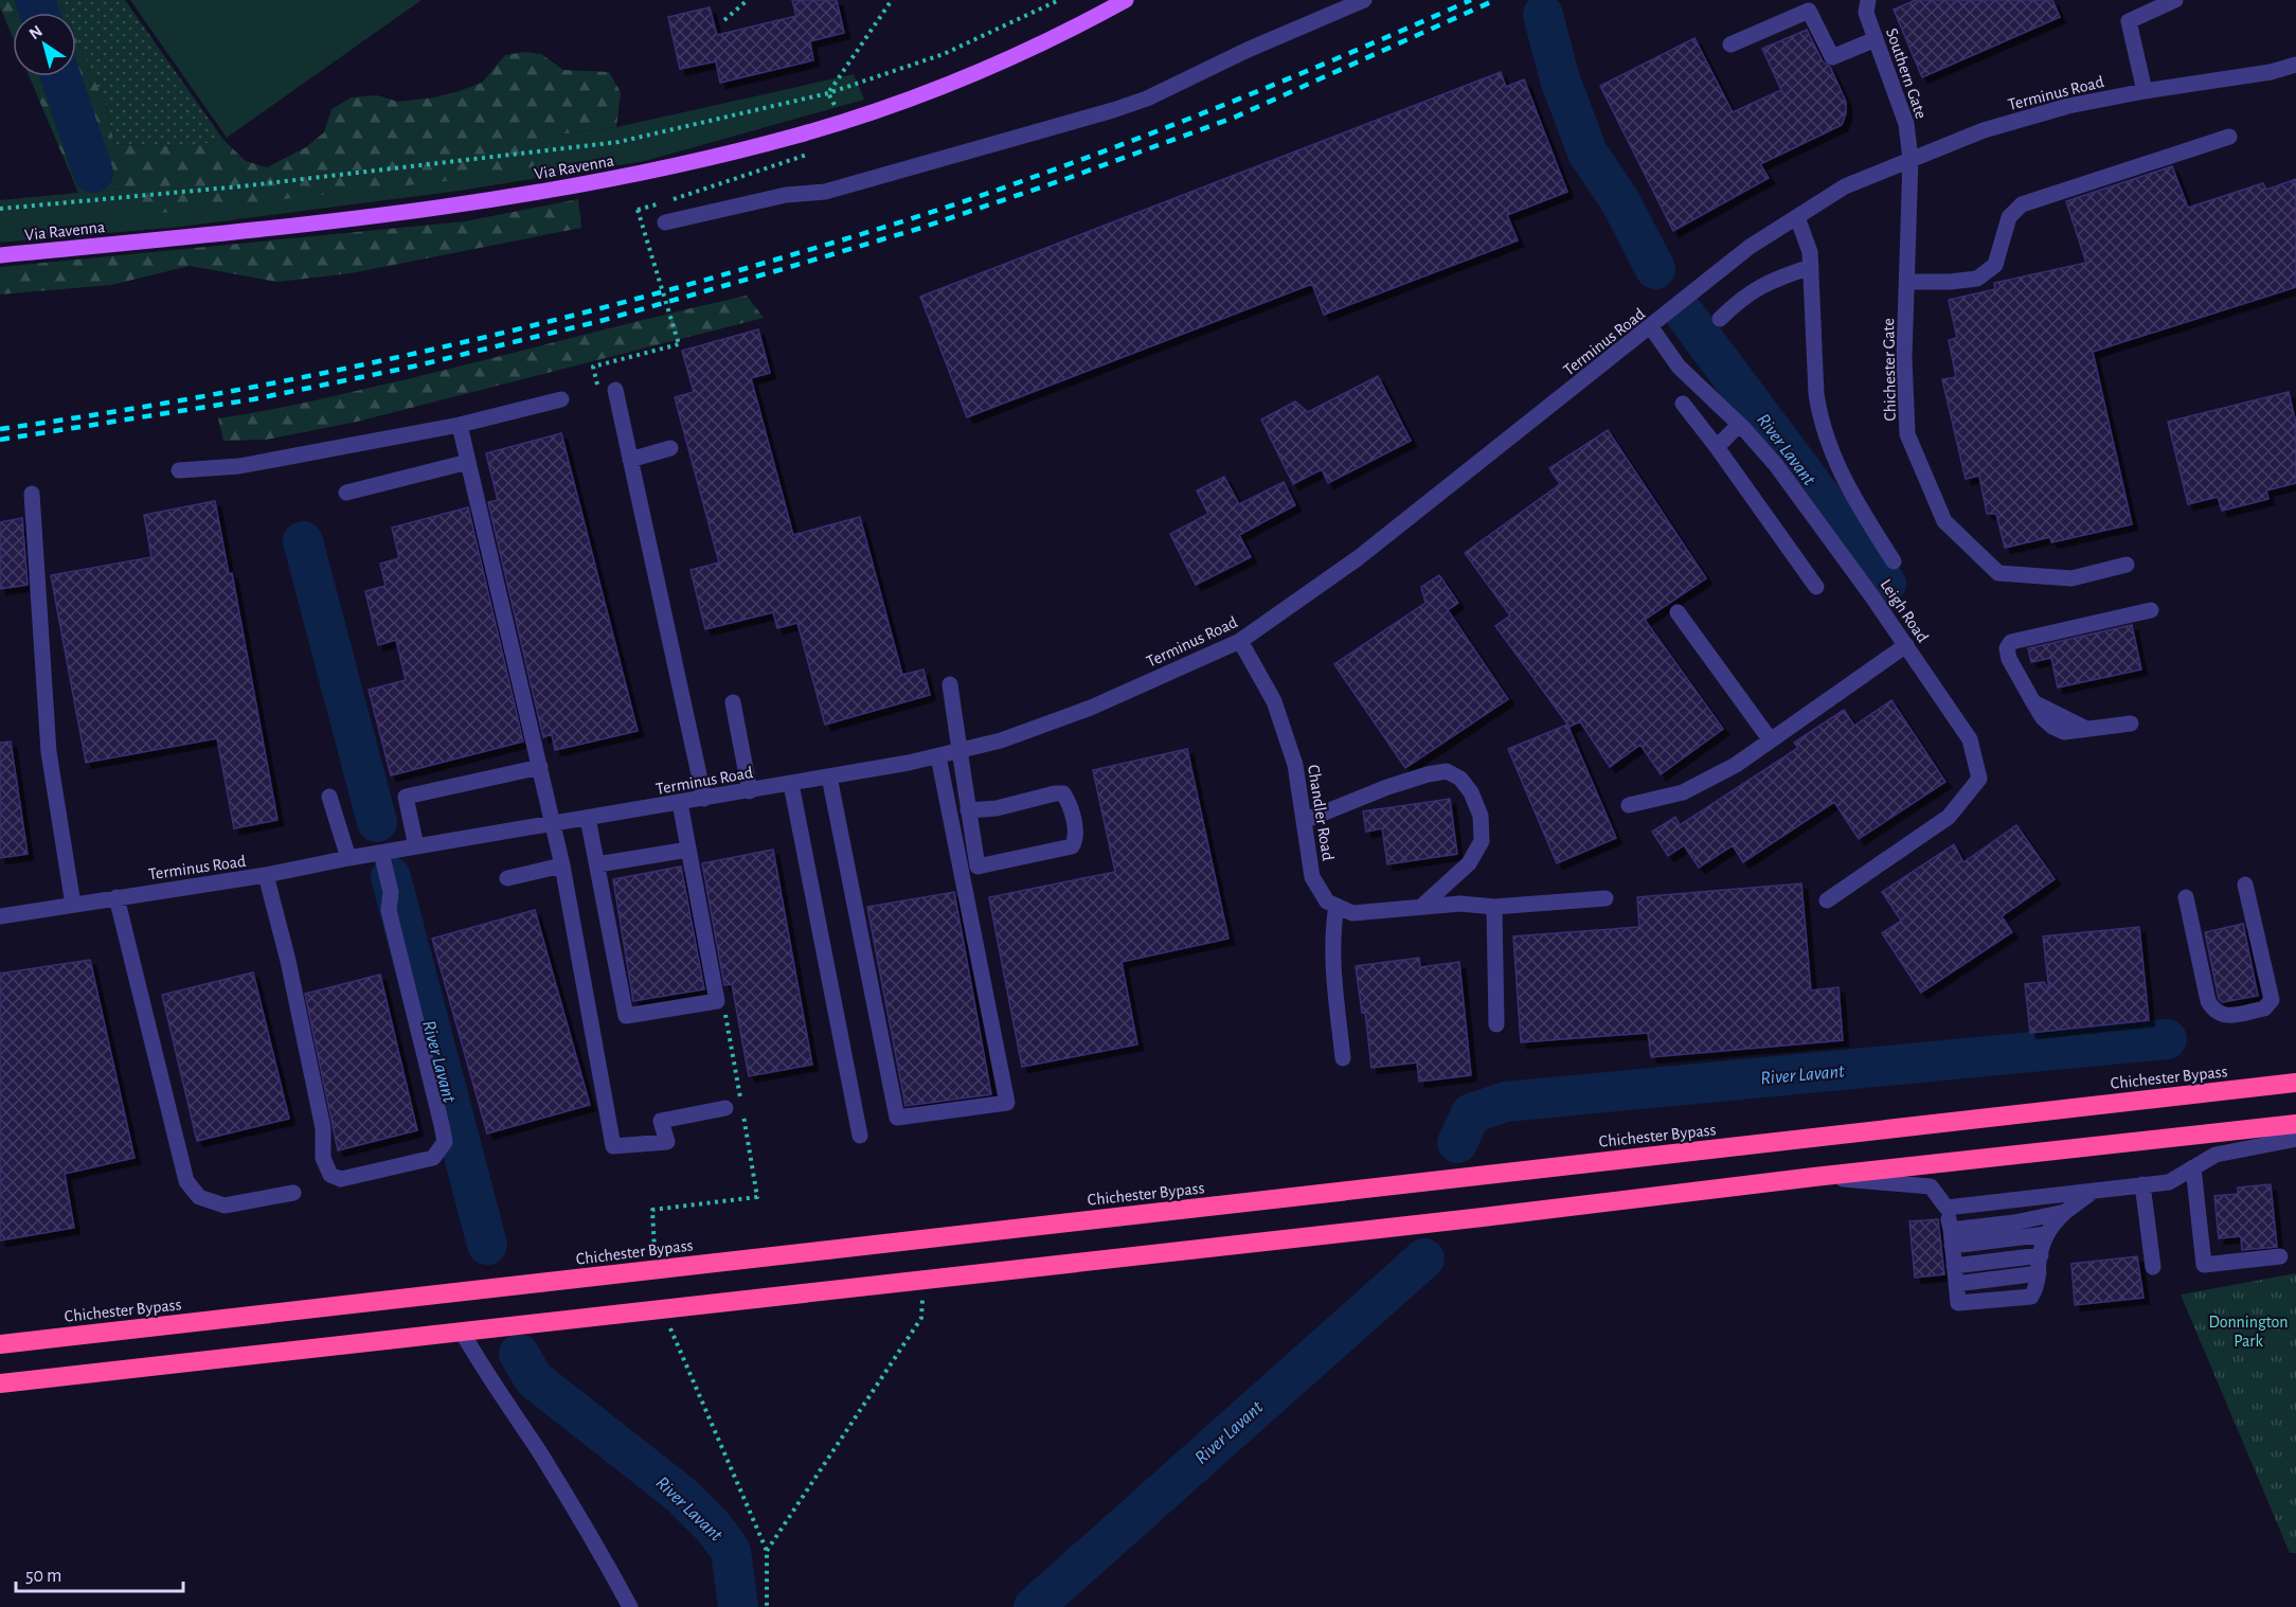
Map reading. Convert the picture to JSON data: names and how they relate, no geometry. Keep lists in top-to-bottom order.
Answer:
{
  "streets": {
    "highway": ["Chichester Bypass"],
    "main road": ["Via Ravenna"],
    "street": [
      "Southern Gate",
      "Terminus Road",
      "Chichester Gate",
      "Leigh Road",
      "Chandler Road"
    ]
  },
  "crossings": [
    ["Southern Gate", "Terminus Road"],
    ["Southern Gate", "Chichester Gate"],
    ["Terminus Road", "Chichester Gate"],
    ["Terminus Road", "Leigh Road"],
    ["Terminus Road", "Chandler Road"]
  ],
  "water": ["River Lavant"],
  "parks": ["Donnington Park"],
  "scale_bar": "50 m",
  "north": "top left"
}
